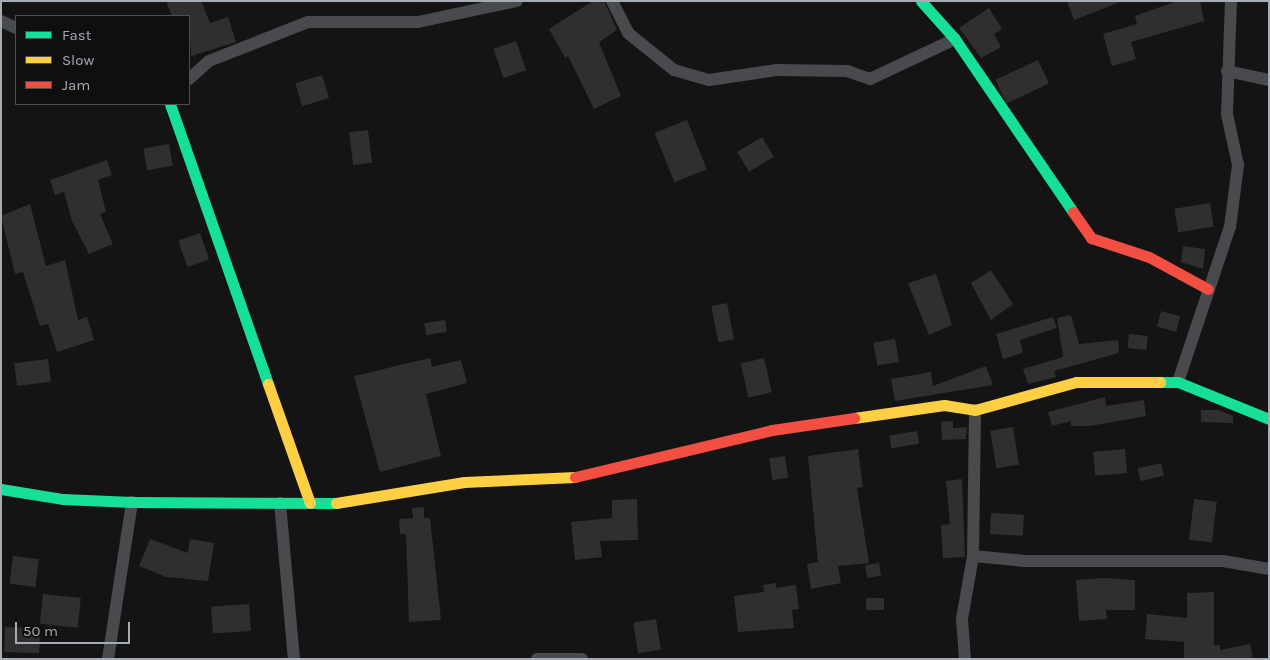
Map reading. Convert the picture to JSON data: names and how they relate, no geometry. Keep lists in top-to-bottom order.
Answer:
{
  "legend": ["Fast", "Slow", "Jam"],
  "scale_bar": "50 m"
}
